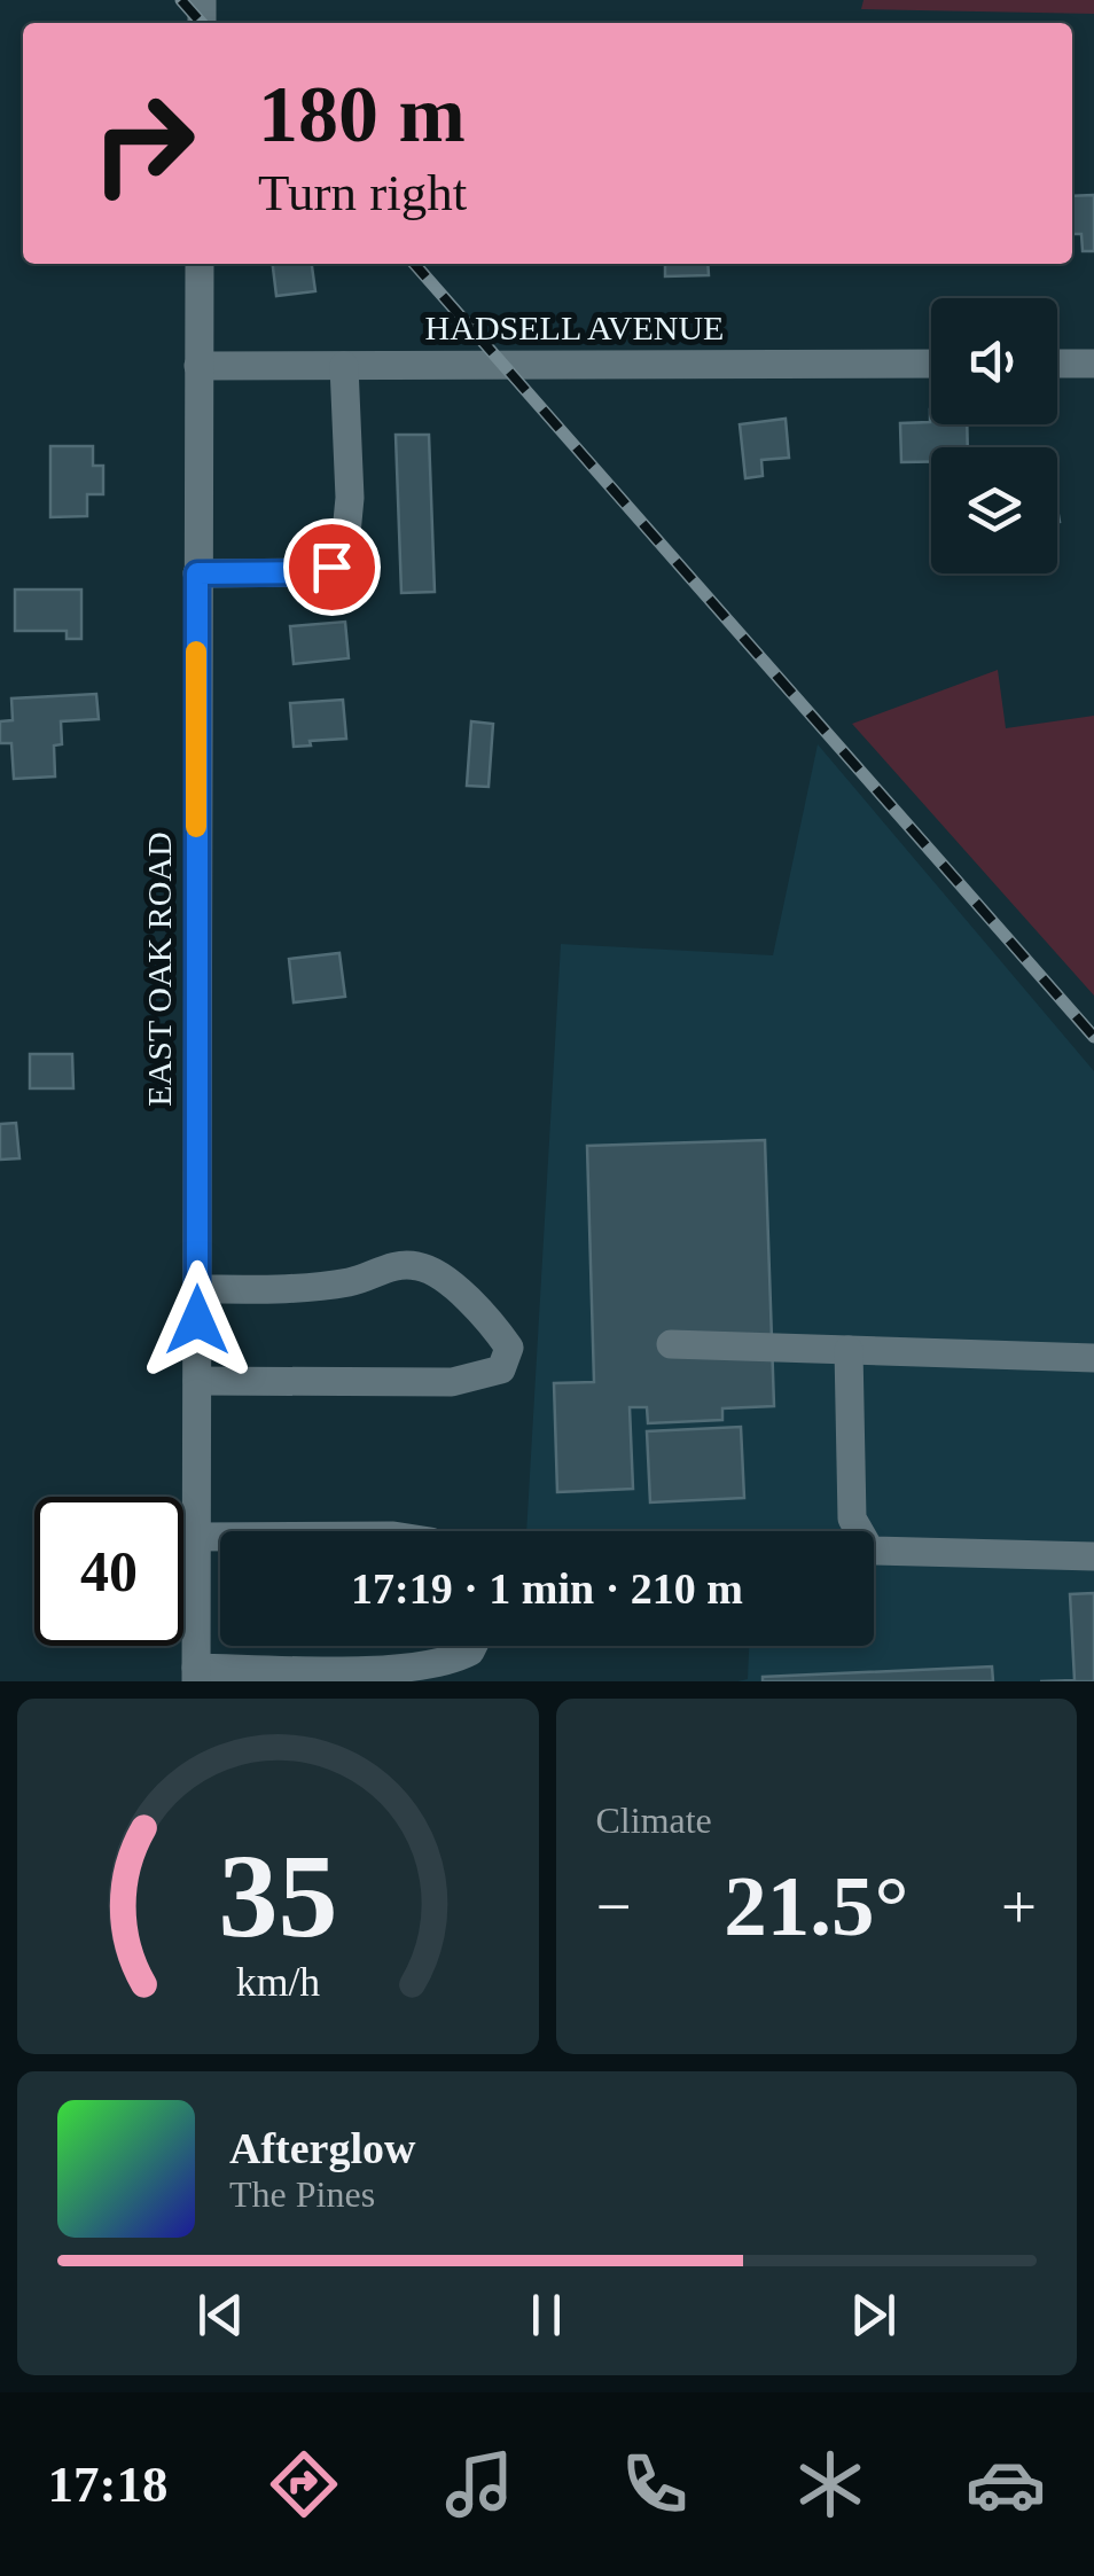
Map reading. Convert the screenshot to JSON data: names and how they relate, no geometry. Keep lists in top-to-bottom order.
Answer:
{
  "streets": {
    "street": ["HADSELL AVENUE", "EAST OAK ROAD"]
  },
  "crossings": [
    ["HADSELL AVENUE", "EAST OAK ROAD"]
  ],
  "page": {
    "turn": ["180 m", "Turn right"],
    "limit": "40",
    "trip": "17:19 · 1 min · 210 m",
    "tile": "Climate",
    "heat": ["−", "21.5°", "+"],
    "song": ["Afterglow", "The Pines"],
    "tabs": "17:18",
    "gauge": ["35", "km/h"]
  }
}
